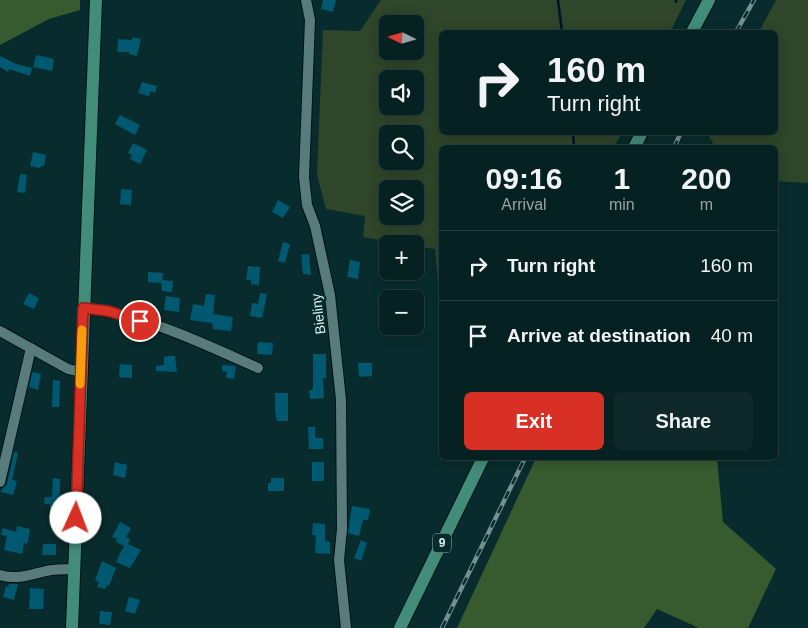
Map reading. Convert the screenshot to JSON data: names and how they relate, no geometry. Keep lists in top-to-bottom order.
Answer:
{
  "streets": {
    "main road": ["9"],
    "street": ["Bieliny"]
  },
  "north": "left",
  "page": {
    "map_buttons": ["+", "−"],
    "turn": ["160 m", "Turn right"],
    "eta": [
      "09:16",
      "Arrival",
      "1",
      "min",
      "200",
      "m"
    ],
    "list": [
      {
        "name": "Turn right",
        "value": "160 m"
      },
      {
        "name": "Arrive at destination",
        "value": "40 m"
      }
    ],
    "buttons": ["Exit", "Share"]
  }
}
